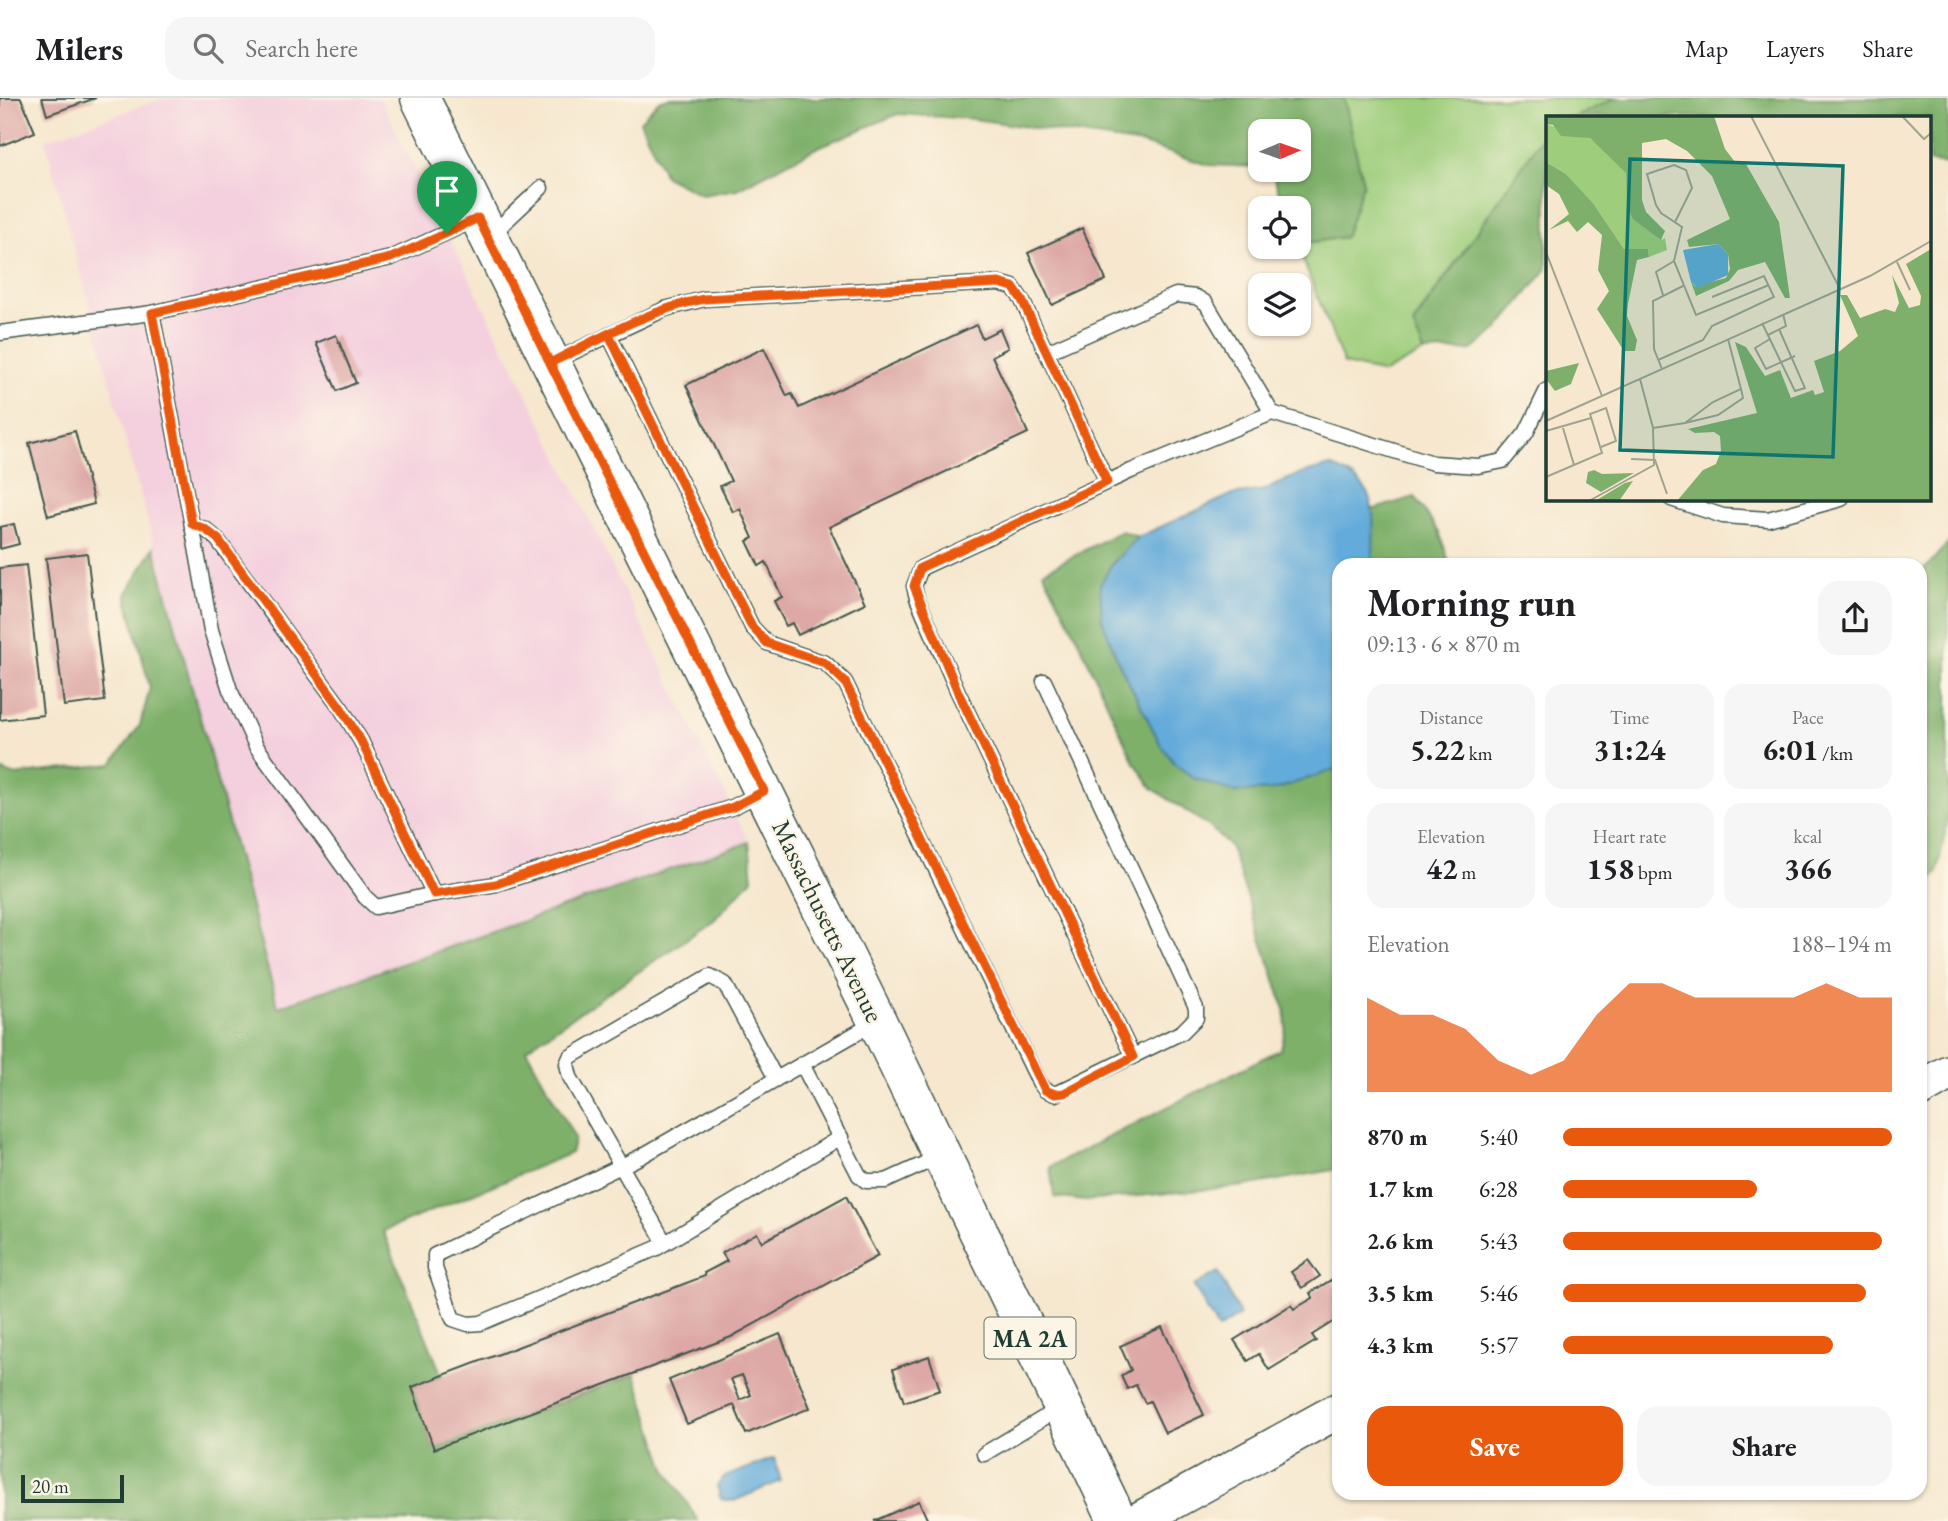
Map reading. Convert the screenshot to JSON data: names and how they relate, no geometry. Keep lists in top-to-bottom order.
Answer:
{
  "streets": {
    "main road": ["Massachusetts Avenue", "MA 2A"]
  },
  "scale_bar": "20 m",
  "north": "right",
  "page": {
    "header": "Milers",
    "search": "Search here",
    "nav": ["Map", "Layers", "Share"],
    "heading": ["Morning run", "09:13 · 6 × 870 m"],
    "stats": [
      ["Distance", "5.22 km"],
      ["Time", "31:24"],
      ["Pace", "6:01 /km"],
      ["Elevation", "42 m"],
      ["Heart rate", "158 bpm"],
      ["kcal", "366"]
    ],
    "chart": ["Elevation", "188–194 m"],
    "list": [
      {
        "name": "870 m",
        "note": "5:40"
      },
      {
        "name": "1.7 km",
        "note": "6:28"
      },
      {
        "name": "2.6 km",
        "note": "5:43"
      },
      {
        "name": "3.5 km",
        "note": "5:46"
      },
      {
        "name": "4.3 km",
        "note": "5:57"
      }
    ],
    "buttons": ["Save", "Share"],
    "scale": "20 m"
  }
}
